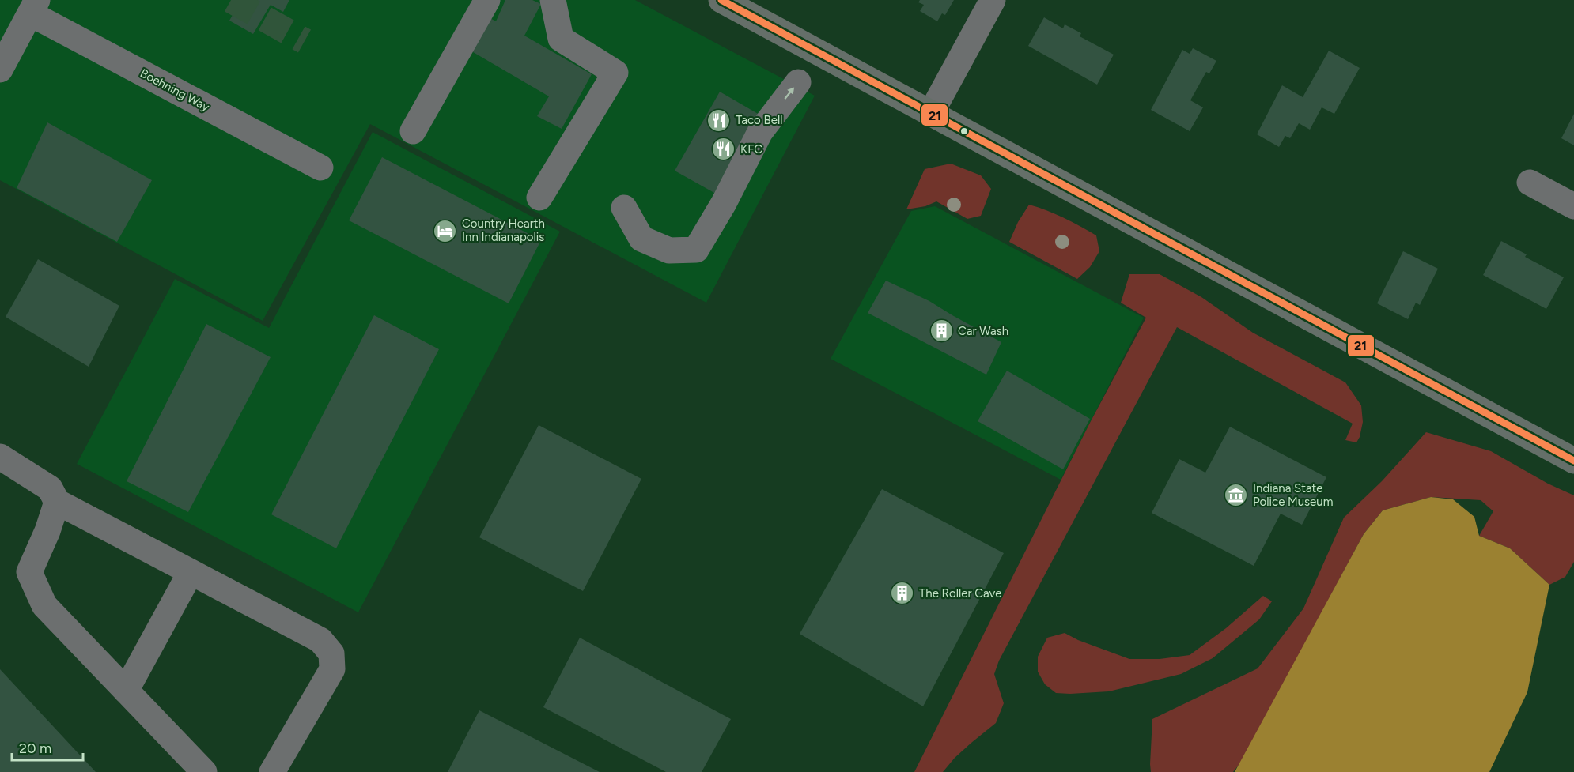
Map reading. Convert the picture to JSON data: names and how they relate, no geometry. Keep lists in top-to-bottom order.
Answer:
{
  "streets": {
    "street": ["Boehning Way"]
  },
  "places": {
    "restaurant": ["Taco Bell", "KFC"],
    "hotel": ["Country Hearth Inn Indianapolis"],
    "building": ["Car Wash", "The Roller Cave"],
    "museum": ["Indiana State Police Museum"]
  },
  "lines": ["transit line 21"],
  "scale_bar": "20 m"
}
